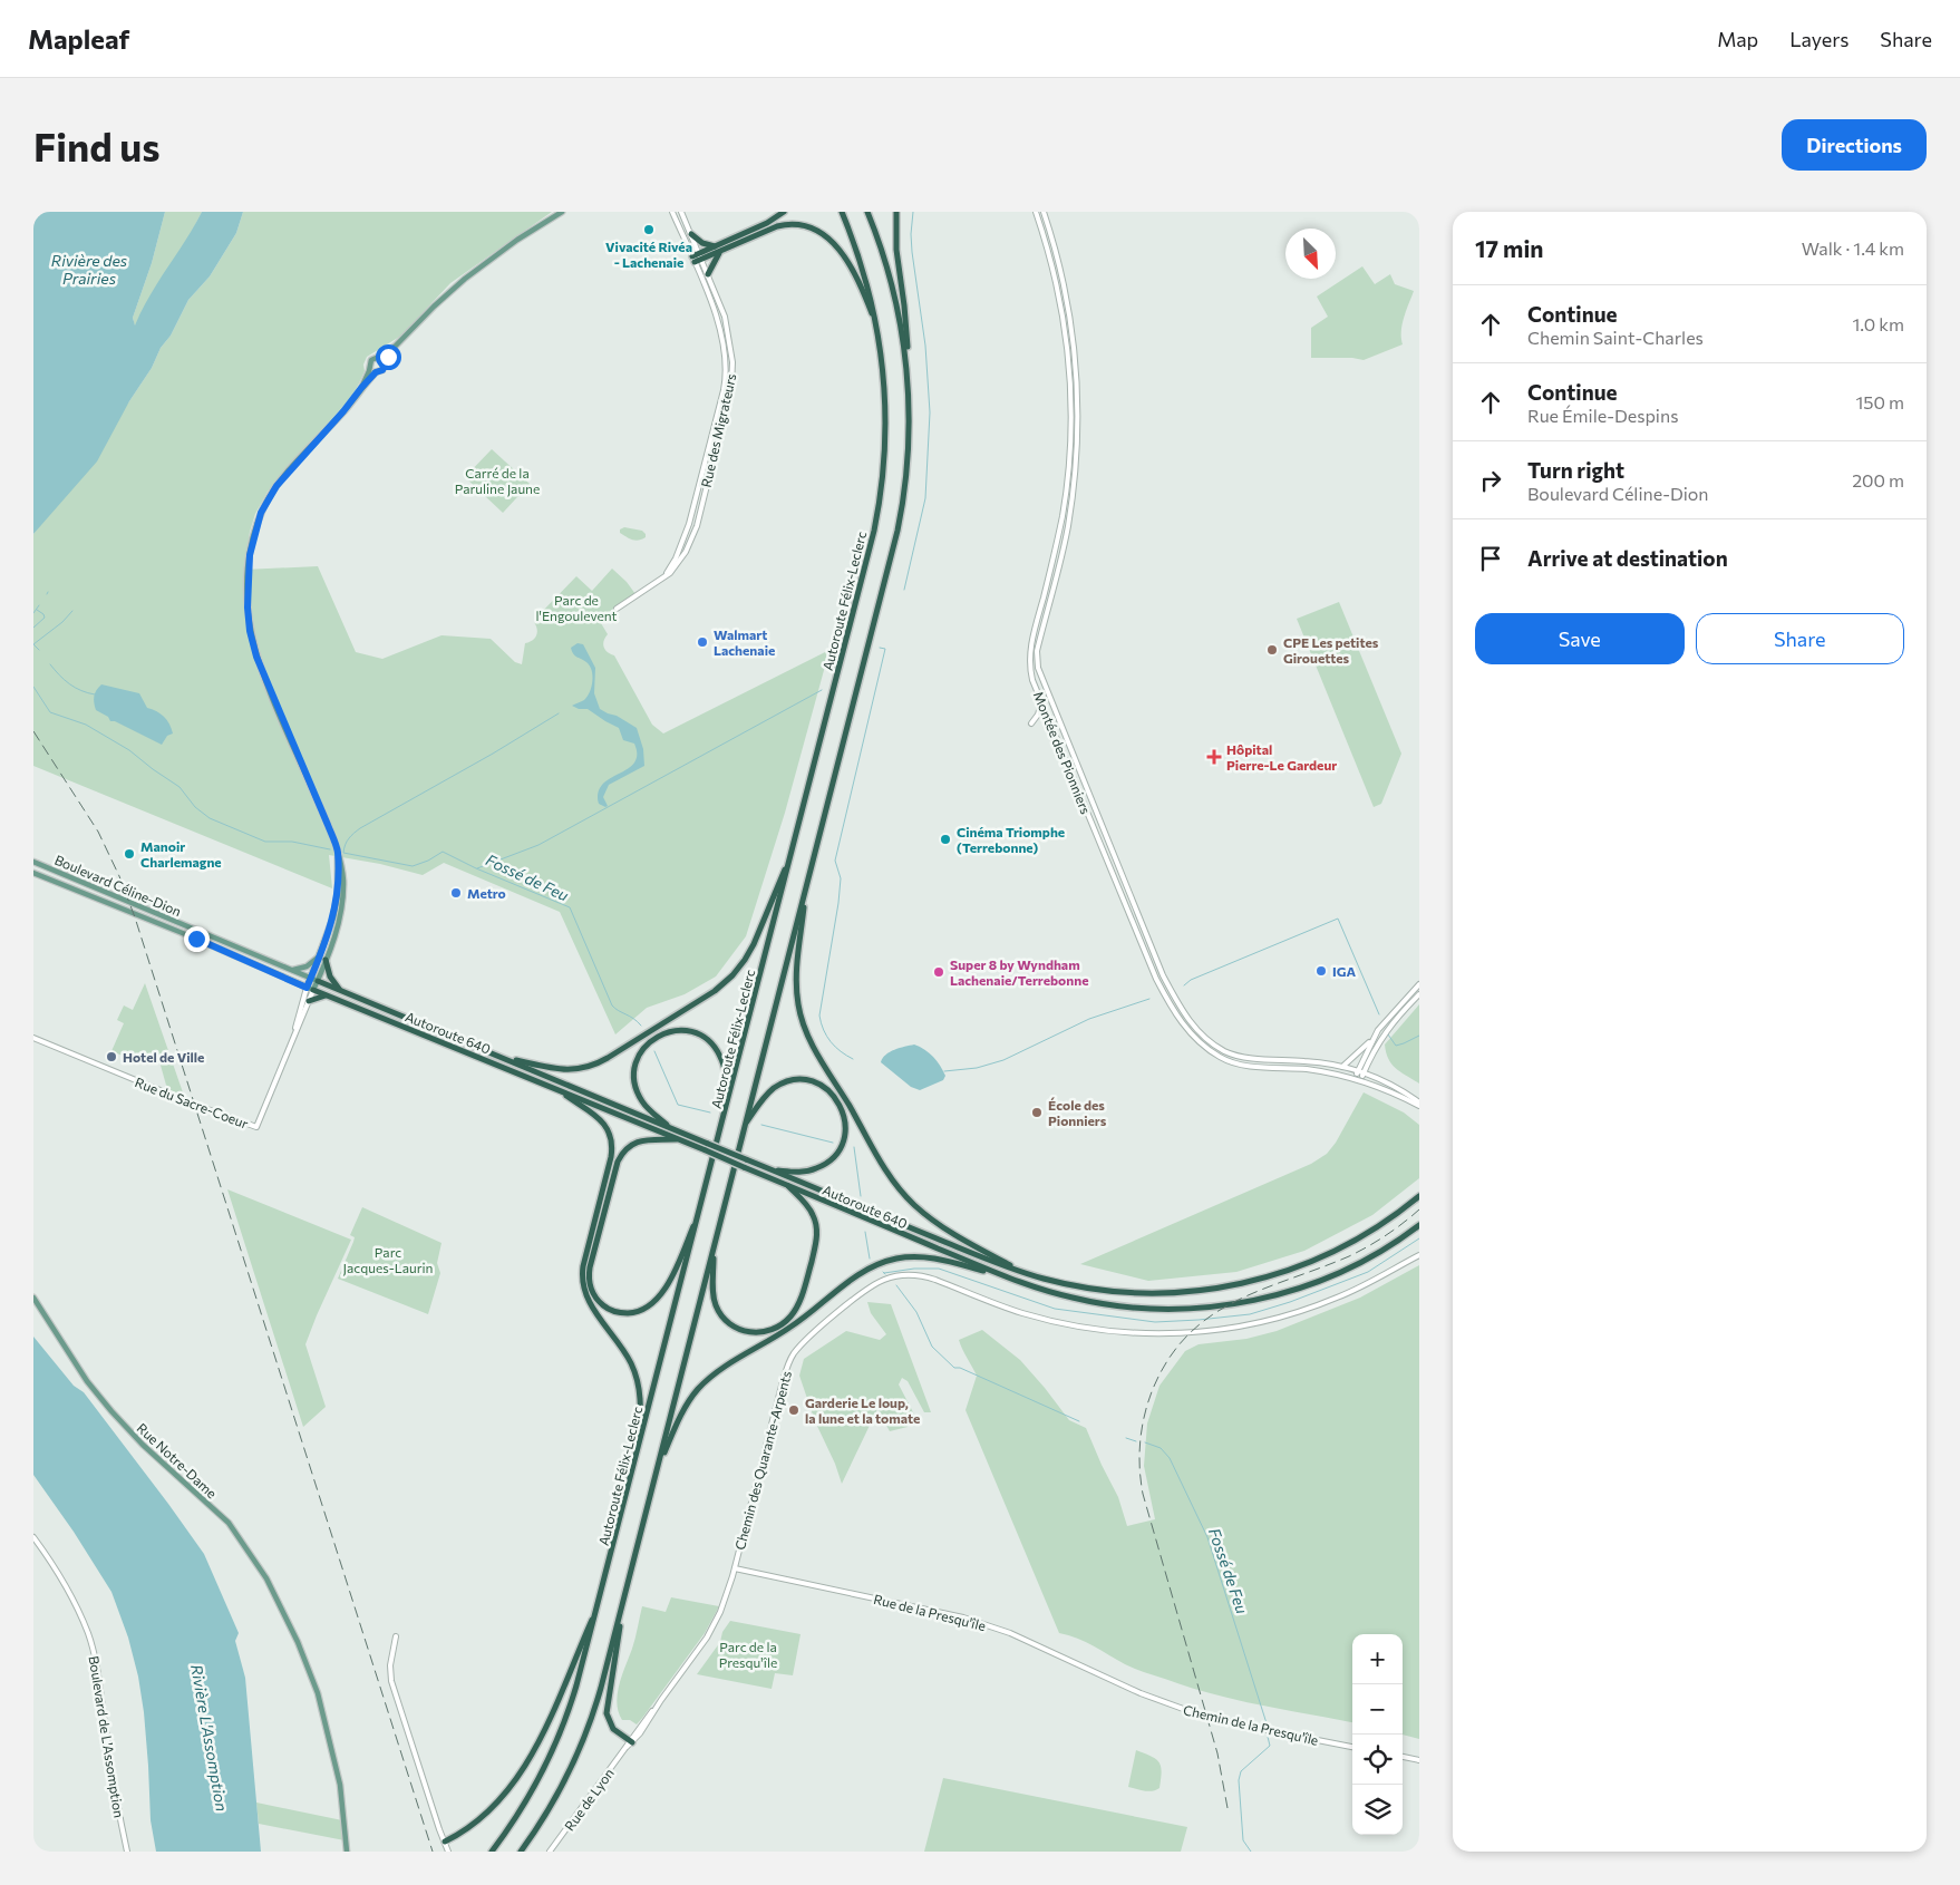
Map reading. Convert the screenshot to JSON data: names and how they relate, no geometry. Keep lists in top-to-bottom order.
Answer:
{
  "streets": {
    "highway": ["Autoroute Félix-Leclerc", "Autoroute 640"],
    "main road": ["Boulevard Céline-Dion", "Rue Notre-Dame"],
    "street": [
      "Rue des Migrateurs",
      "Montée des Pionniers",
      "Rue du Sacre-Coeur",
      "Chemin des Quarante-Arpents",
      "Rue de la Presqu'île",
      "Chemin de la Presqu'île",
      "Boulevard de L'Assomption",
      "Rue de Lyon"
    ]
  },
  "crossings": [
    ["Boulevard Céline-Dion", "Autoroute 640"],
    ["Chemin des Quarante-Arpents", "Rue de la Presqu'île"],
    ["Chemin des Quarante-Arpents", "Rue de Lyon"],
    ["Rue de la Presqu'île", "Chemin de la Presqu'île"]
  ],
  "water": ["Rivière des Prairies", "Fossé de Feu", "Rivière L'Assomption"],
  "parks": [
    "Carré de la Paruline Jaune",
    "Parc de l'Engoulevent",
    "Parc Jacques-Laurin",
    "Parc de la Presqu'île"
  ],
  "places": {
    "other": [
      "Vivacité Rivéa - Lachenaie",
      "Walmart Lachenaie",
      "CPE Les petites Girouettes",
      "Cinéma Triomphe (Terrebonne)",
      "Manoir Charlemagne",
      "Metro",
      "IGA",
      "Super 8 by Wyndham Lachenaie/Terrebonne",
      "Hotel de Ville",
      "École des Pionniers",
      "Garderie Le loup, la lune et la tomate"
    ],
    "health": ["Hôpital Pierre-Le Gardeur"]
  },
  "north": "bottom right",
  "page": {
    "header": "Mapleaf",
    "nav": ["Map", "Layers", "Share"],
    "buttons": [
      "Directions",
      ["Save", "Share"]
    ],
    "title": "Find us",
    "heading": ["17 min", "Walk · 1.4 km"],
    "list": [
      ["Continue", "Chemin Saint-Charles", "1.0 km"],
      ["Continue", "Rue Émile-Despins", "150 m"],
      ["Turn right", "Boulevard Céline-Dion", "200 m"],
      "Arrive at destination"
    ],
    "map_buttons": ["+", "−"]
  }
}
